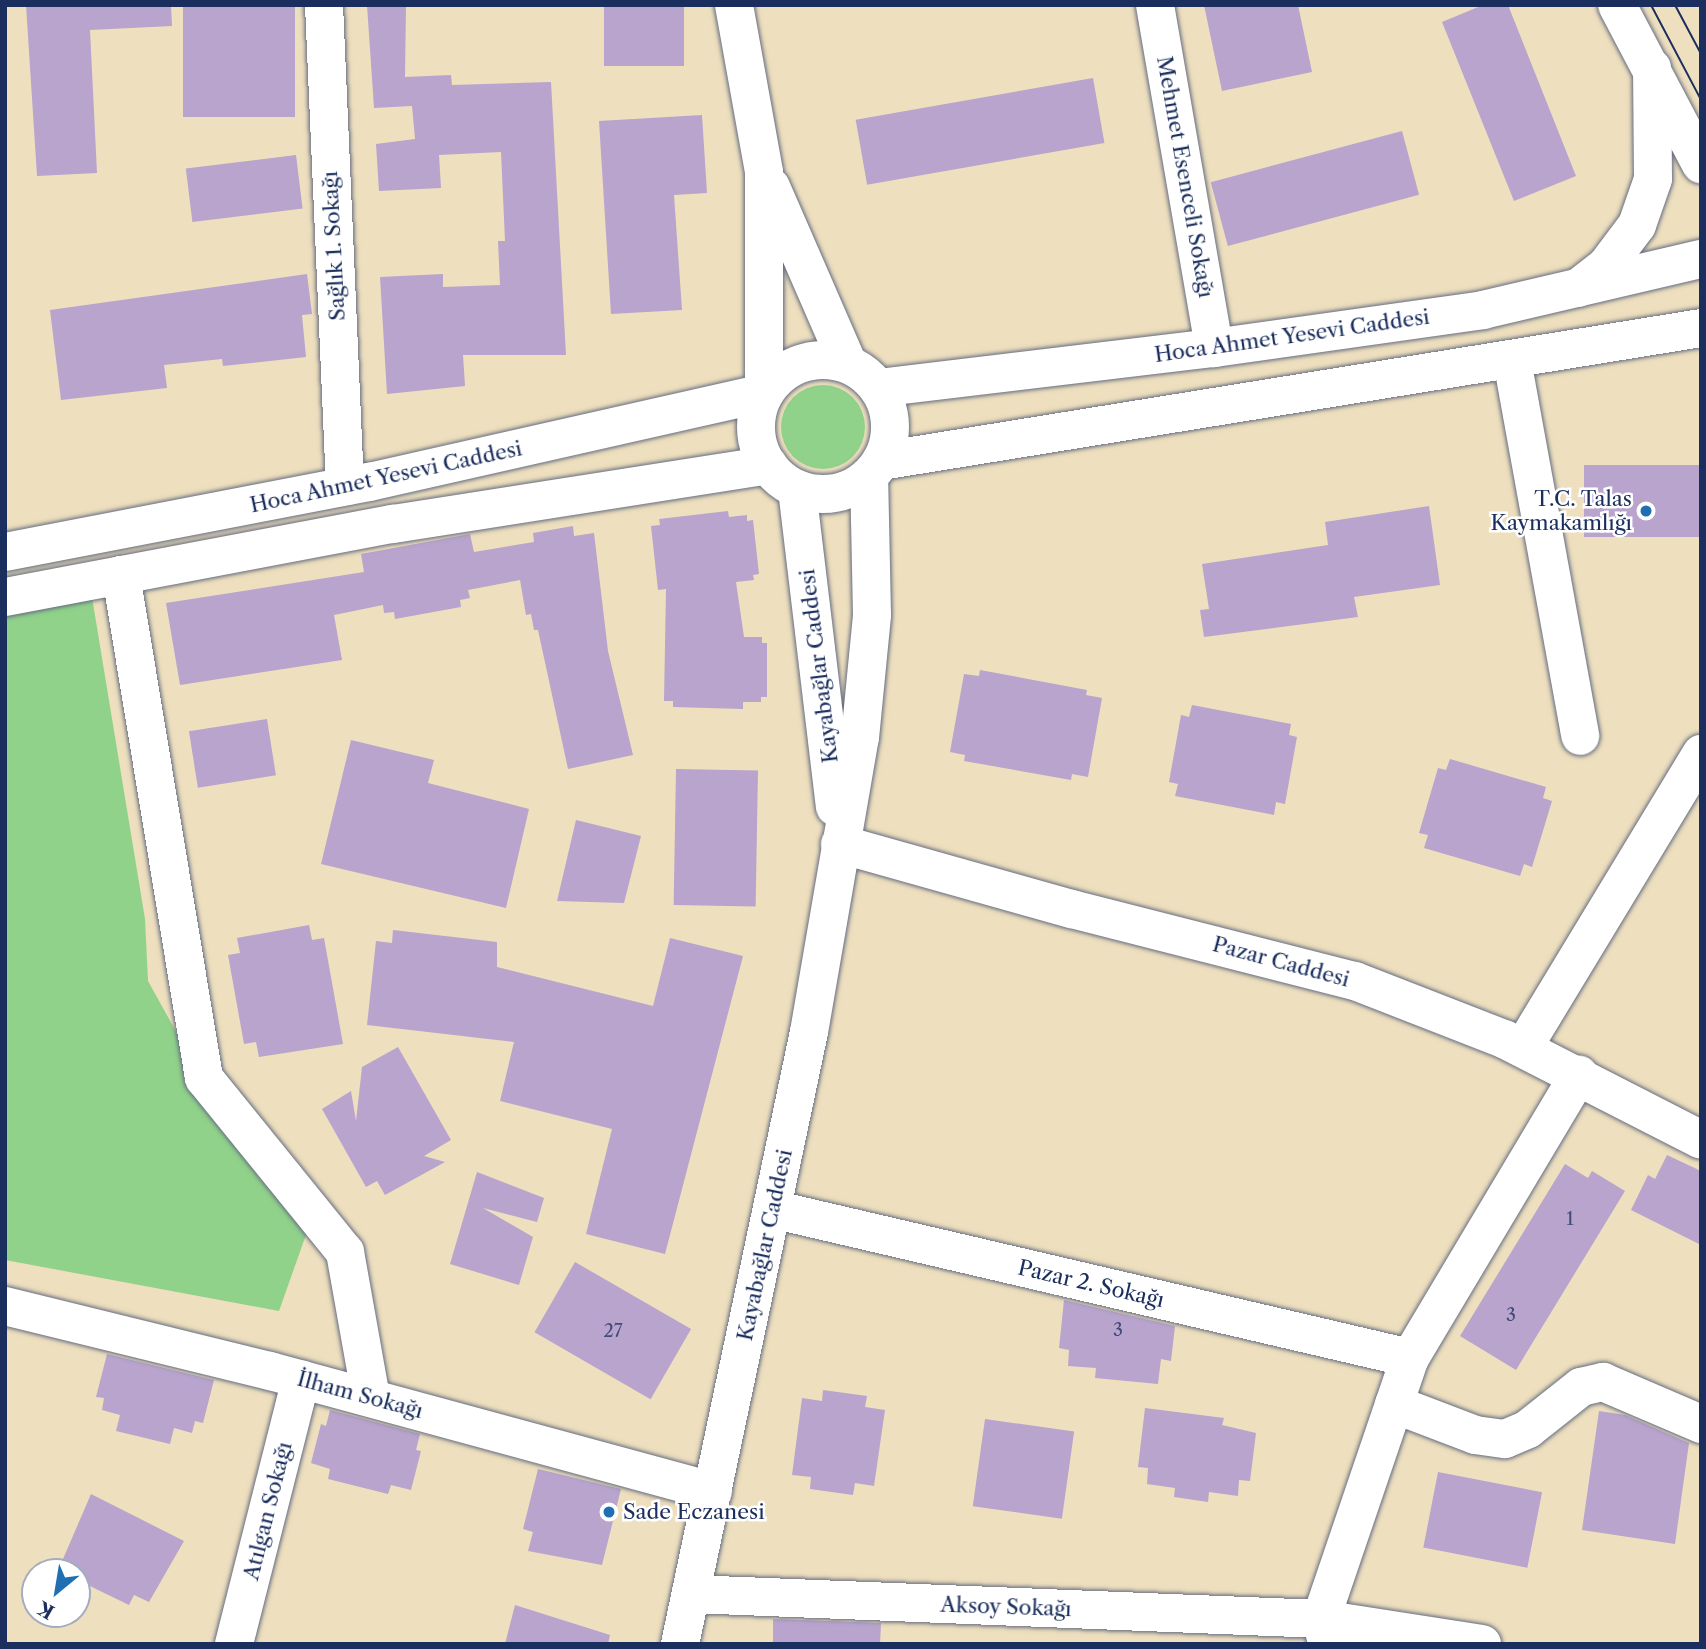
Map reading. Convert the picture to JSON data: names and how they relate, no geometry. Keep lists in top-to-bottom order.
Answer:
{
  "streets": {
    "street": [
      "Mehmet Esenceli Sokağı",
      "Sağlık 1. Sokağı",
      "Hoca Ahmet Yesevi Caddesi",
      "Kayabağlar Caddesi",
      "Pazar Caddesi",
      "Pazar 2. Sokağı",
      "İlham Sokağı",
      "Atılgan Sokağı",
      "Aksoy Sokağı"
    ]
  },
  "crossings": [
    ["Mehmet Esenceli Sokağı", "Hoca Ahmet Yesevi Caddesi"],
    ["Sağlık 1. Sokağı", "Hoca Ahmet Yesevi Caddesi"],
    ["Hoca Ahmet Yesevi Caddesi", "Kayabağlar Caddesi"],
    ["Kayabağlar Caddesi", "Pazar Caddesi"],
    ["Kayabağlar Caddesi", "Pazar 2. Sokağı"],
    ["Kayabağlar Caddesi", "İlham Sokağı"],
    ["Kayabağlar Caddesi", "Aksoy Sokağı"],
    ["İlham Sokağı", "Atılgan Sokağı"]
  ],
  "places": ["T.C. Talas Kaymakamlığı", "Sade Eczanesi"],
  "house_numbers": [
    "1",
    "3",
    "3",
    "27"
  ],
  "north": "bottom left"
}
